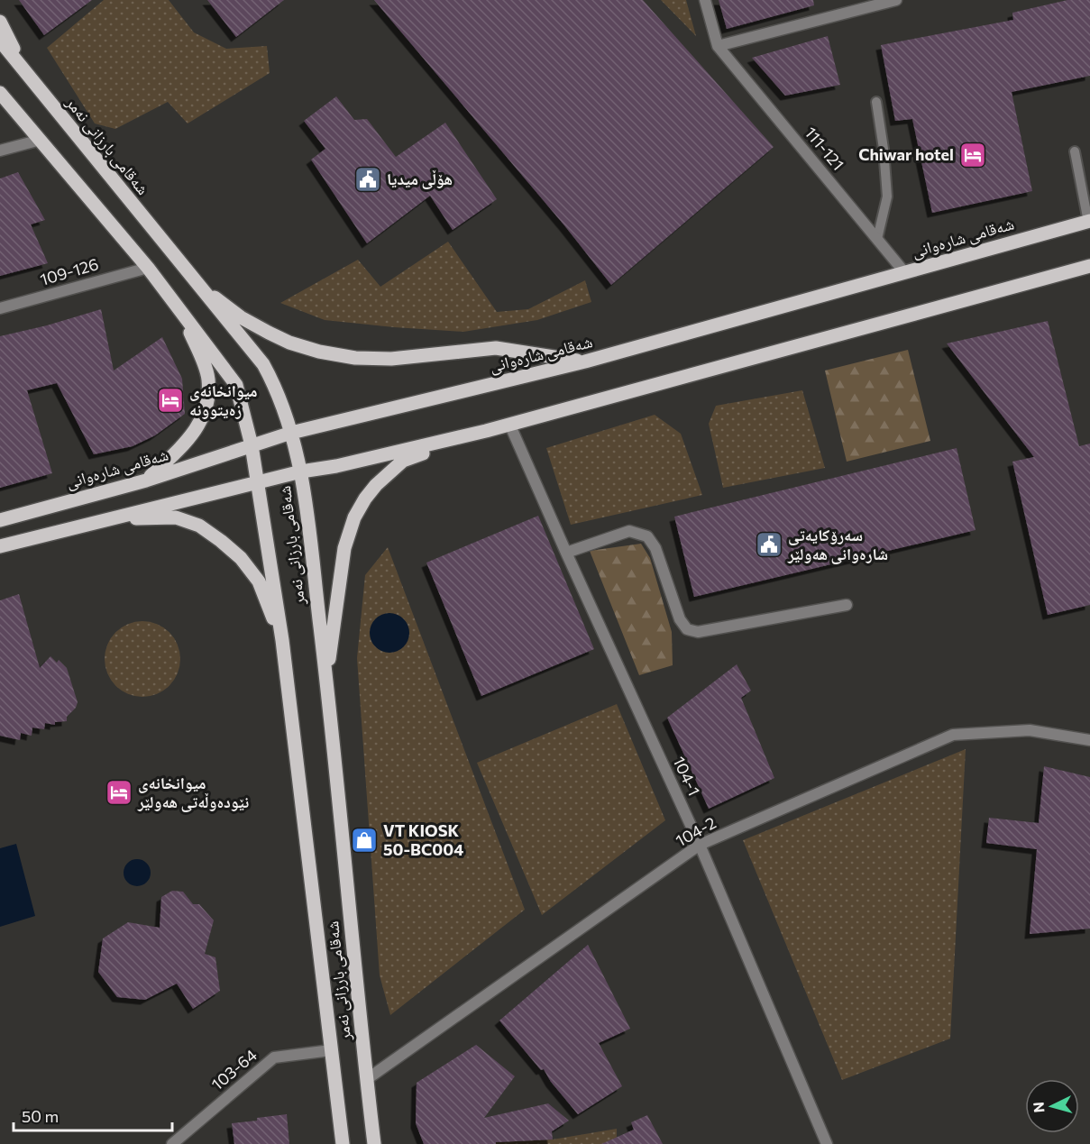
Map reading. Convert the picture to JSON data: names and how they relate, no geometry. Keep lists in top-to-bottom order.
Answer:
{
  "streets": {
    "main road": ["شەقامی بارزانی نەمر", "شەقامی شارەوانی"],
    "street": [
      "111-121",
      "109-126",
      "104-1",
      "104-2",
      "103-64"
    ]
  },
  "crossings": [
    ["شەقامی بارزانی نەمر", "شەقامی شارەوانی"],
    ["شەقامی بارزانی نەمر", "109-126"],
    ["شەقامی بارزانی نەمر", "104-2"],
    ["شەقامی بارزانی نەمر", "103-64"],
    ["111-121", "شەقامی شارەوانی"],
    ["104-1", "104-2"]
  ],
  "places": {
    "hotel": ["Chiwar hotel", "میوانخانەی زەیتوونە", "میوانخانەی نێودەوڵەتی هەولێر"],
    "public building": ["هۆڵی میدیا", "سەرۆکایەتی شارەوانی هەولێر"],
    "shop": ["VT KIOSK 50-BC004"]
  },
  "scale_bar": "50 m",
  "north": "left"
}
